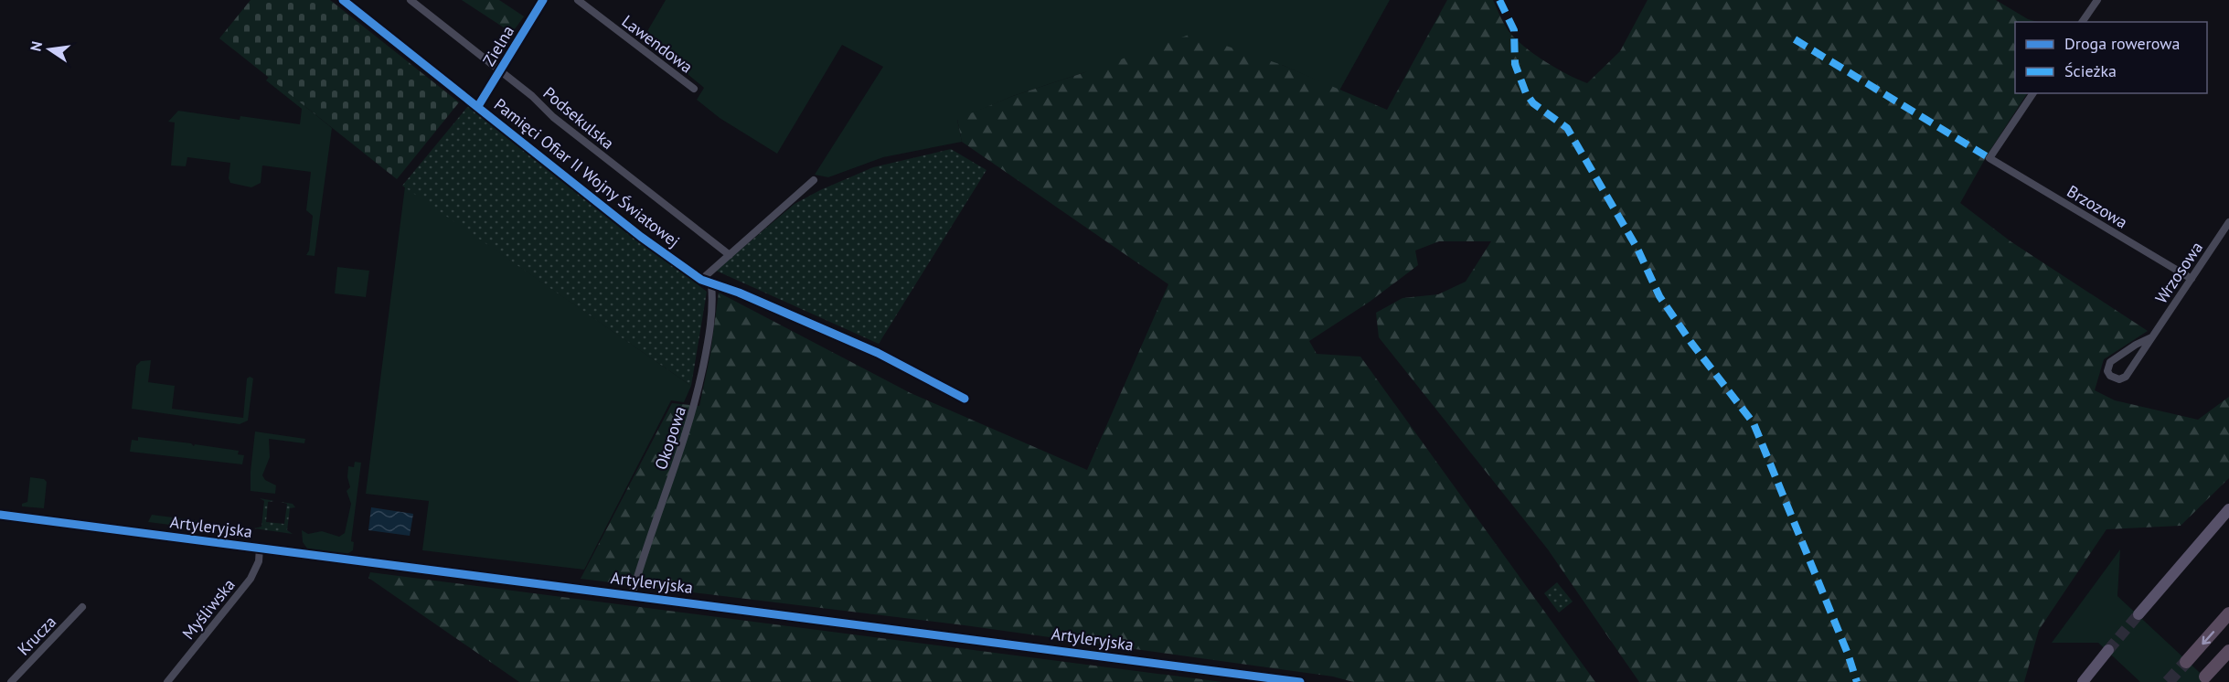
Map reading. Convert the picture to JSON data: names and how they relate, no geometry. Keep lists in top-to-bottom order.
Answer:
{
  "streets": {
    "street": [
      "Lawendowa",
      "Zielna",
      "Podsekulska",
      "Pamięci Ofiar II Wojny Światowej",
      "Brzozowa",
      "Wrzosowa",
      "Okopowa",
      "Artyleryjska",
      "Myśliwska",
      "Krucza"
    ]
  },
  "crossings": [
    ["Zielna", "Podsekulska"],
    ["Zielna", "Pamięci Ofiar II Wojny Światowej"],
    ["Pamięci Ofiar II Wojny Światowej", "Okopowa"],
    ["Brzozowa", "Wrzosowa"],
    ["Okopowa", "Artyleryjska"],
    ["Artyleryjska", "Myśliwska"]
  ],
  "legend": ["Droga rowerowa", "Ścieżka"],
  "north": "left"
}
